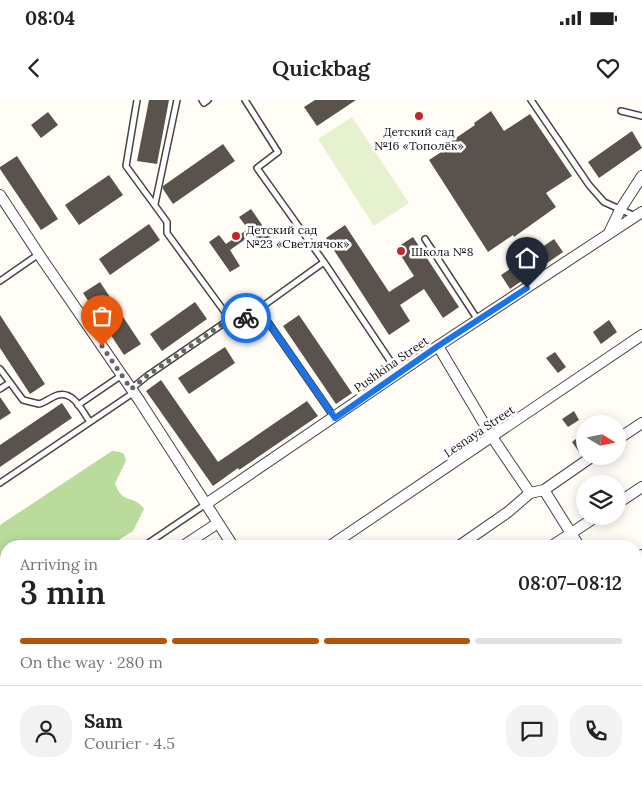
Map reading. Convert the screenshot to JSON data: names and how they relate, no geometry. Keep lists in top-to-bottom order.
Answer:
{
  "streets": {
    "street": ["Pushkina Street", "Lesnaya Street"]
  },
  "places": ["Детский сад №16 «Тополёк»", "Детский сад №23 «Светлячок»", "Школа №8"],
  "north": "right",
  "page": {
    "status": "08:04",
    "header": "Quickbag",
    "heading": ["3 min", "Arriving in", "08:07–08:12"],
    "panel": ["Sam", "Courier · 4.5"],
    "bar": "On the way · 280 m"
  }
}
